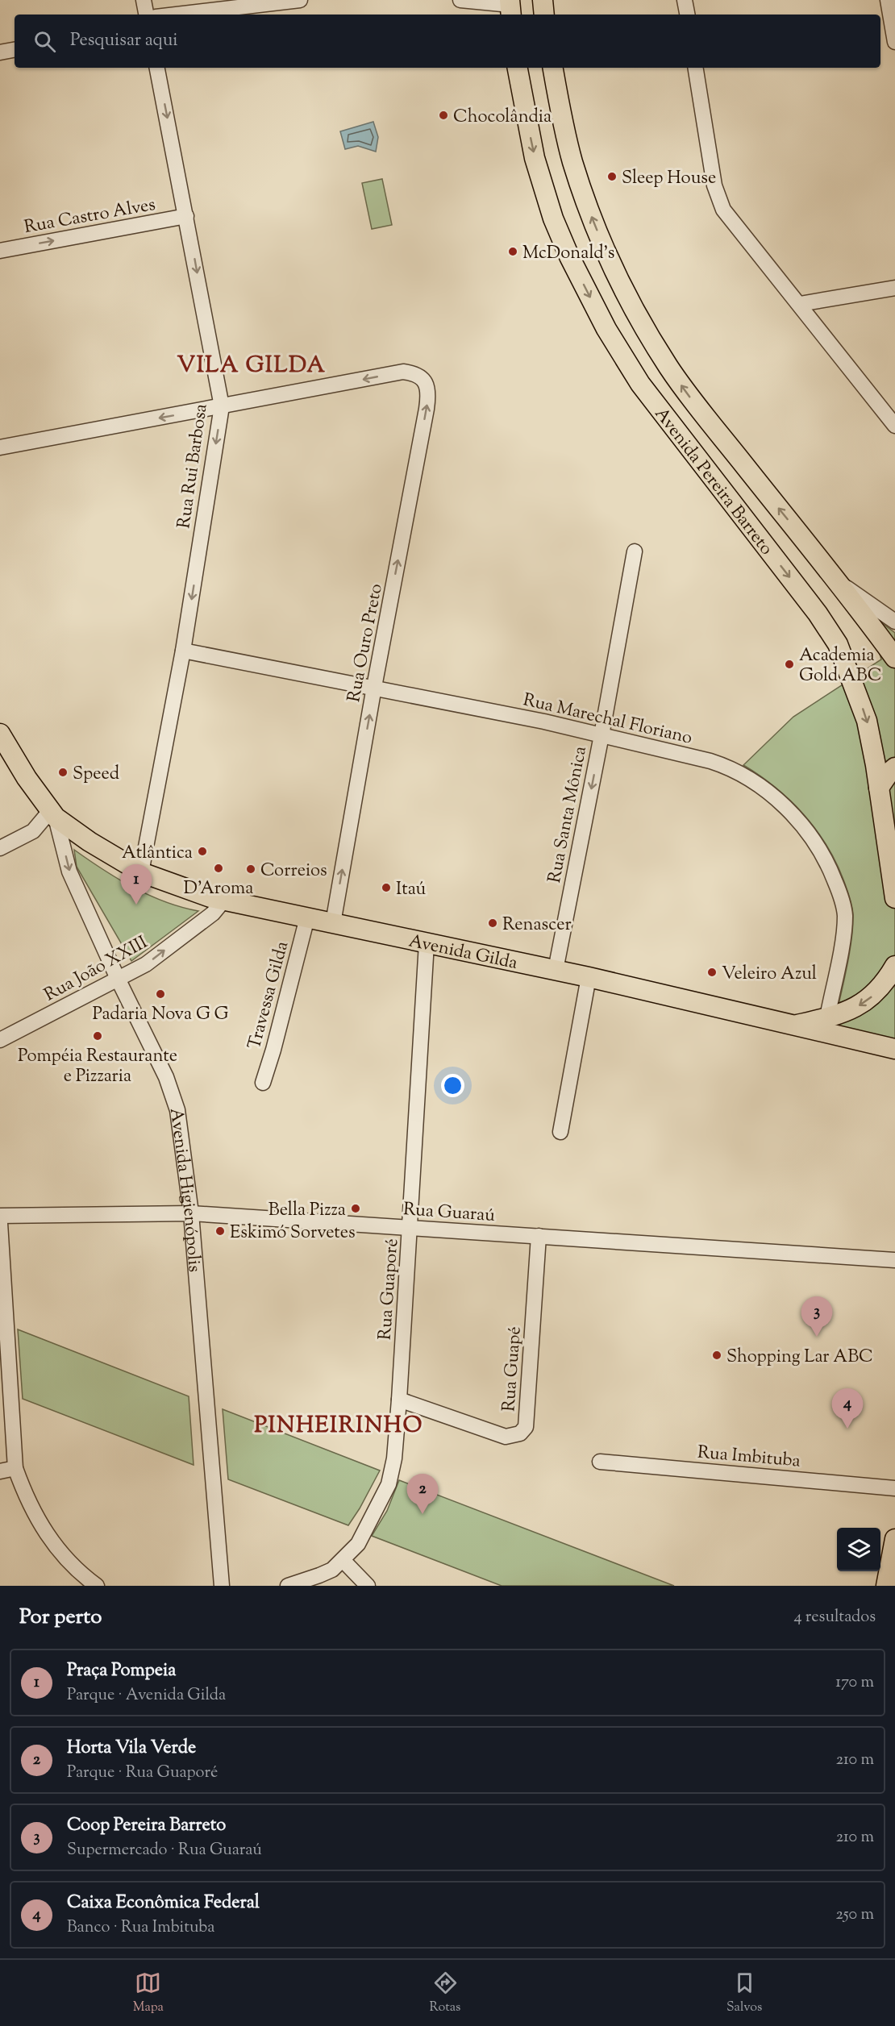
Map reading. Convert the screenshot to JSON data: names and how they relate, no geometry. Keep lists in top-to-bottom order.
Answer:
{
  "streets": {
    "main road": ["Avenida Pereira Barreto", "Avenida Gilda", "Avenida Higienópolis"],
    "street": [
      "Rua Castro Alves",
      "Rua Rui Barbosa",
      "Rua Ouro Preto",
      "Rua Marechal Floriano",
      "Rua Santa Mônica",
      "Rua João XXIII",
      "Travessa Gilda",
      "Rua Guaraú",
      "Rua Guaporé",
      "Rua Guapé",
      "Rua Imbituba"
    ]
  },
  "crossings": [
    ["Rua Castro Alves", "Rua Rui Barbosa"],
    ["Rua Rui Barbosa", "Rua Ouro Preto"],
    ["Rua Rui Barbosa", "Rua Marechal Floriano"],
    ["Rua Rui Barbosa", "Avenida Gilda"],
    ["Rua Ouro Preto", "Rua Marechal Floriano"],
    ["Rua Ouro Preto", "Avenida Gilda"],
    ["Rua Marechal Floriano", "Rua Santa Mônica"],
    ["Rua Santa Mônica", "Avenida Gilda"],
    ["Avenida Gilda", "Rua João XXIII"],
    ["Avenida Gilda", "Travessa Gilda"],
    ["Avenida Gilda", "Avenida Higienópolis"],
    ["Avenida Gilda", "Rua Guaporé"],
    ["Rua João XXIII", "Avenida Higienópolis"],
    ["Avenida Higienópolis", "Rua Guaraú"],
    ["Rua Guaraú", "Rua Guaporé"],
    ["Rua Guaraú", "Rua Guapé"],
    ["Rua Guaporé", "Rua Guapé"]
  ],
  "one_way": [
    "Rua Castro Alves",
    "Rua Rui Barbosa",
    "Rua Santa Mônica",
    "Rua João XXIII"
  ],
  "districts": ["VILA GILDA", "PINHEIRINHO"],
  "places": [
    "Chocolândia",
    "Sleep House",
    "McDonald's",
    "Academia Gold ABC",
    "Speed",
    "Atlântica",
    "D'Aroma",
    "Correios",
    "Itaú",
    "Renascer",
    "Veleiro Azul",
    "Padaria Nova G G",
    "Pompéia Restaurante e Pizzaria",
    "Bella Pizza",
    "Eskimó Sorvetes",
    "Shopping Lar ABC"
  ],
  "page": {
    "search": "Pesquisar aqui",
    "pins": [
      "1",
      "3",
      "4",
      "2"
    ],
    "heading": ["Por perto", "4 resultados"],
    "list": [
      {
        "mark": "1",
        "name": "Praça Pompeia",
        "note": "Parque · Avenida Gilda",
        "value": "170 m"
      },
      {
        "mark": "2",
        "name": "Horta Vila Verde",
        "note": "Parque · Rua Guaporé",
        "value": "210 m"
      },
      {
        "mark": "3",
        "name": "Coop Pereira Barreto",
        "note": "Supermercado · Rua Guaraú",
        "value": "210 m"
      },
      {
        "mark": "4",
        "name": "Caixa Econômica Federal",
        "note": "Banco · Rua Imbituba",
        "value": "250 m"
      }
    ],
    "nav": ["Mapa", "Rotas", "Salvos"]
  }
}
